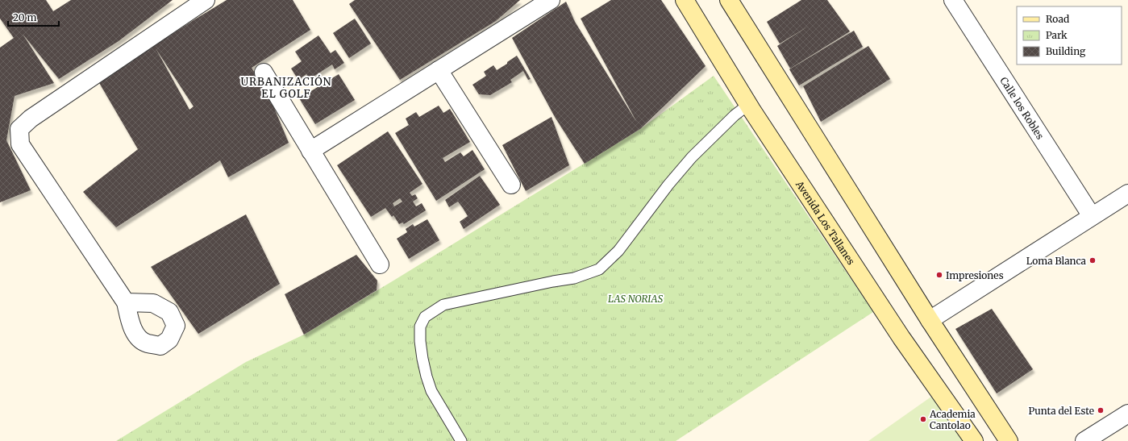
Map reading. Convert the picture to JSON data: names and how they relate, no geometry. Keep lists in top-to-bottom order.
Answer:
{
  "streets": {
    "main road": ["Avenida Los Tallanes"],
    "street": ["Calle los Robles"]
  },
  "districts": ["URBANIZACIÓN EL GOLF"],
  "parks": ["LAS NORIAS"],
  "places": [
    "Loma Blanca",
    "Impresiones",
    "Punta del Este",
    "Academia Cantolao"
  ],
  "legend": ["Road", "Park", "Building"],
  "scale_bar": "20 m"
}
